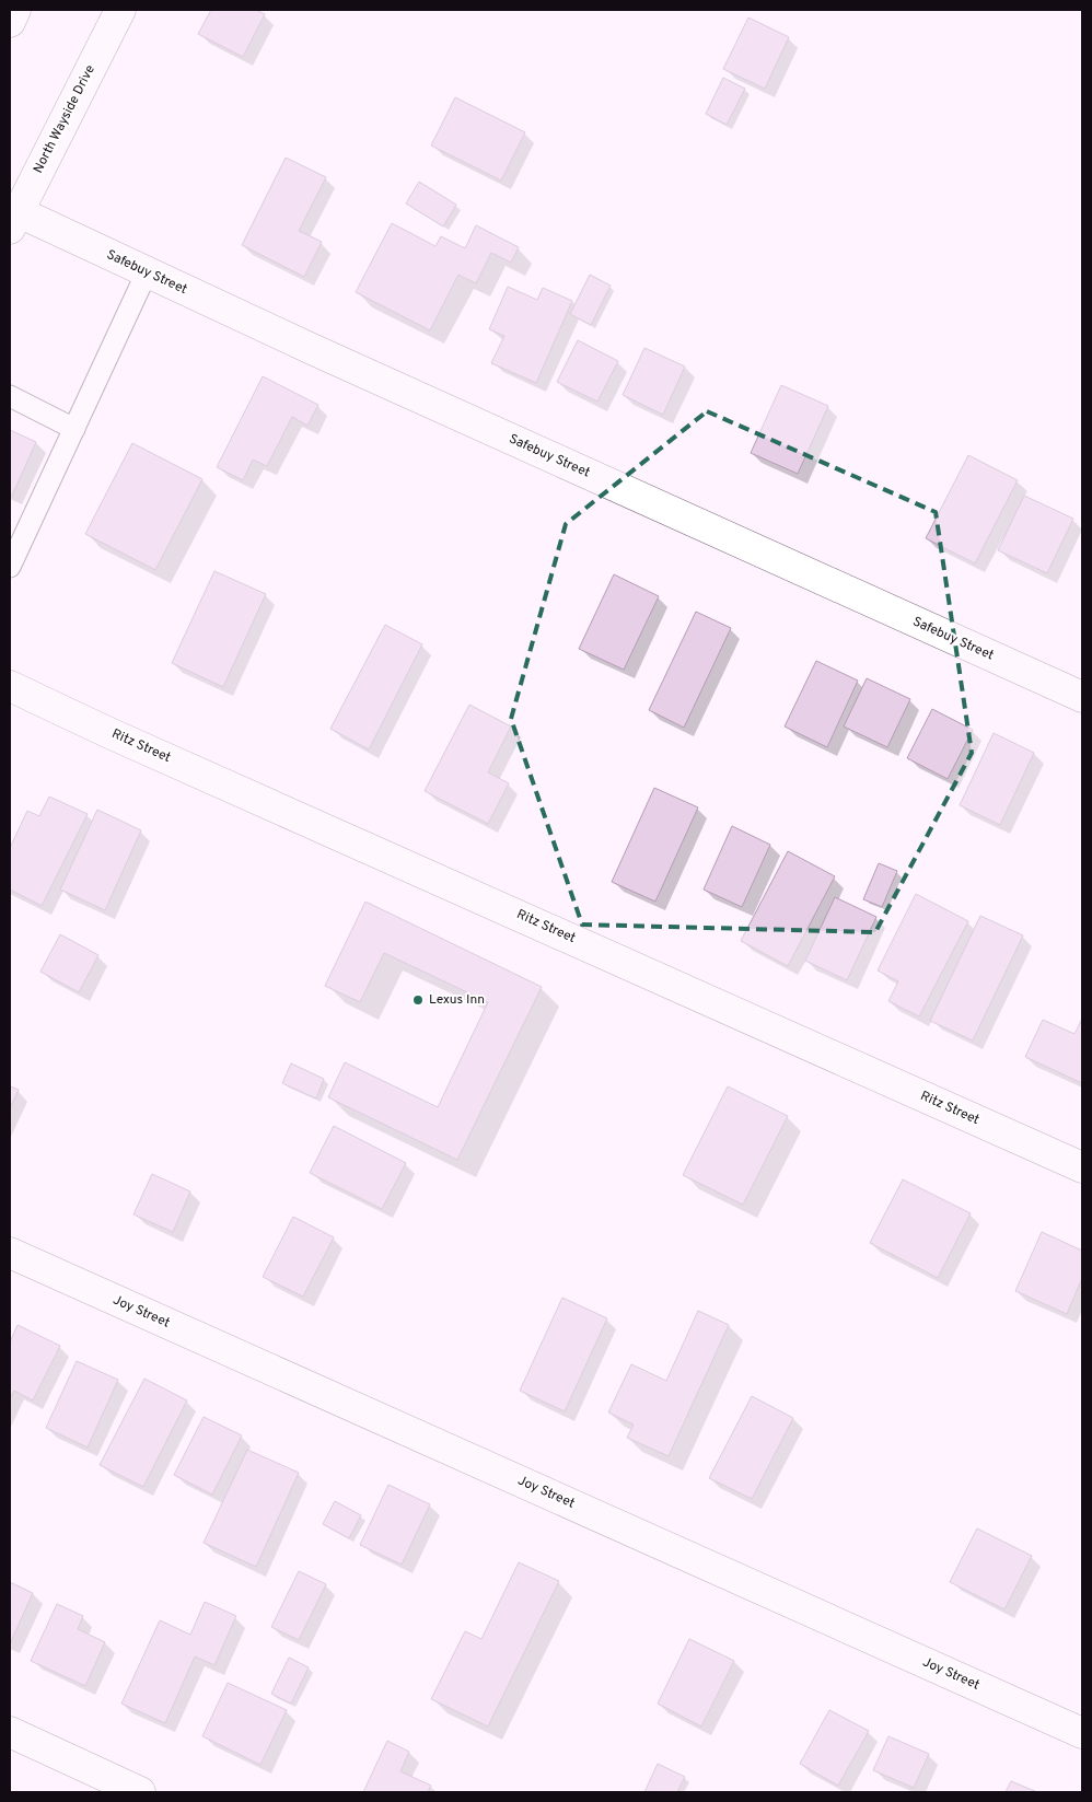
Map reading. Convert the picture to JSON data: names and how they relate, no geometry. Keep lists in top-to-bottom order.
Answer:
{
  "streets": {
    "street": [
      "North Wayside Drive",
      "Safebuy Street",
      "Ritz Street",
      "Joy Street"
    ]
  },
  "crossings": [
    ["North Wayside Drive", "Safebuy Street"]
  ],
  "places": ["Lexus Inn"]
}
